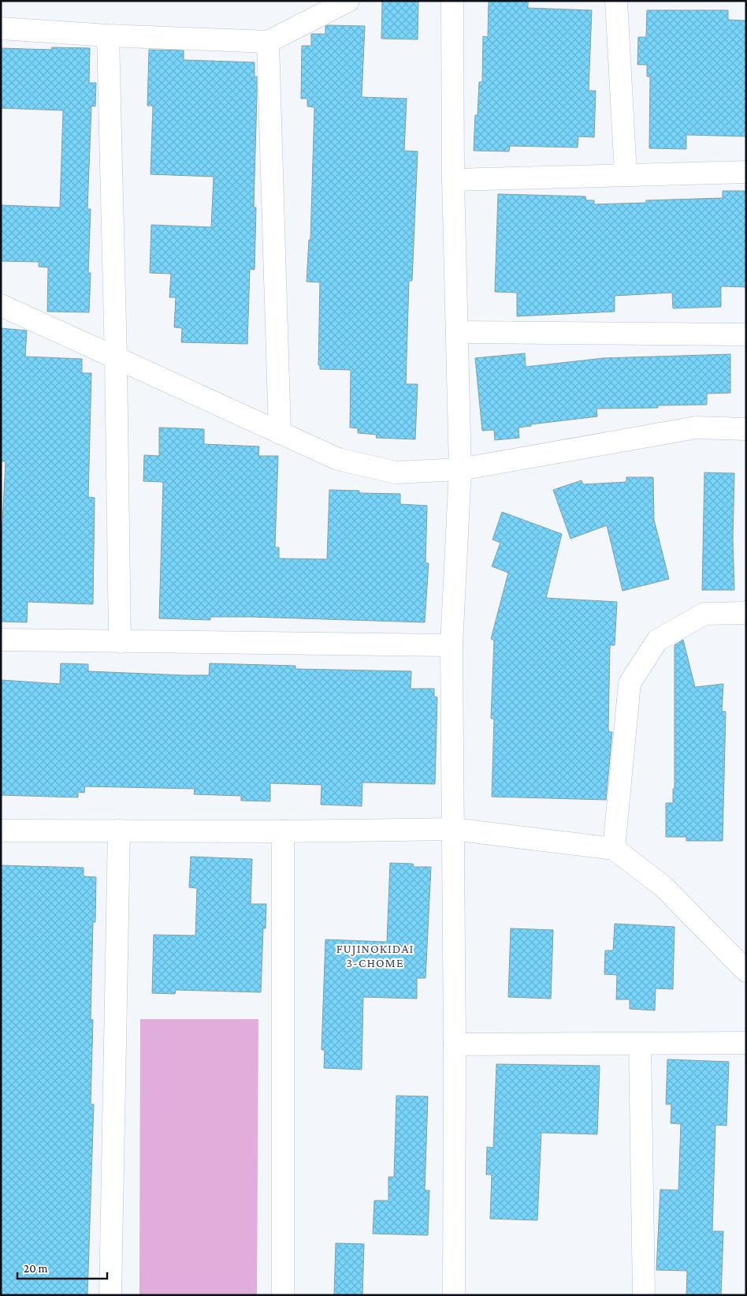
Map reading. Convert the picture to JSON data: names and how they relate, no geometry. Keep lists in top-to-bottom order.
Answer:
{
  "districts": ["FUJINOKIDAI 3-CHOME"],
  "scale_bar": "20 m"
}
